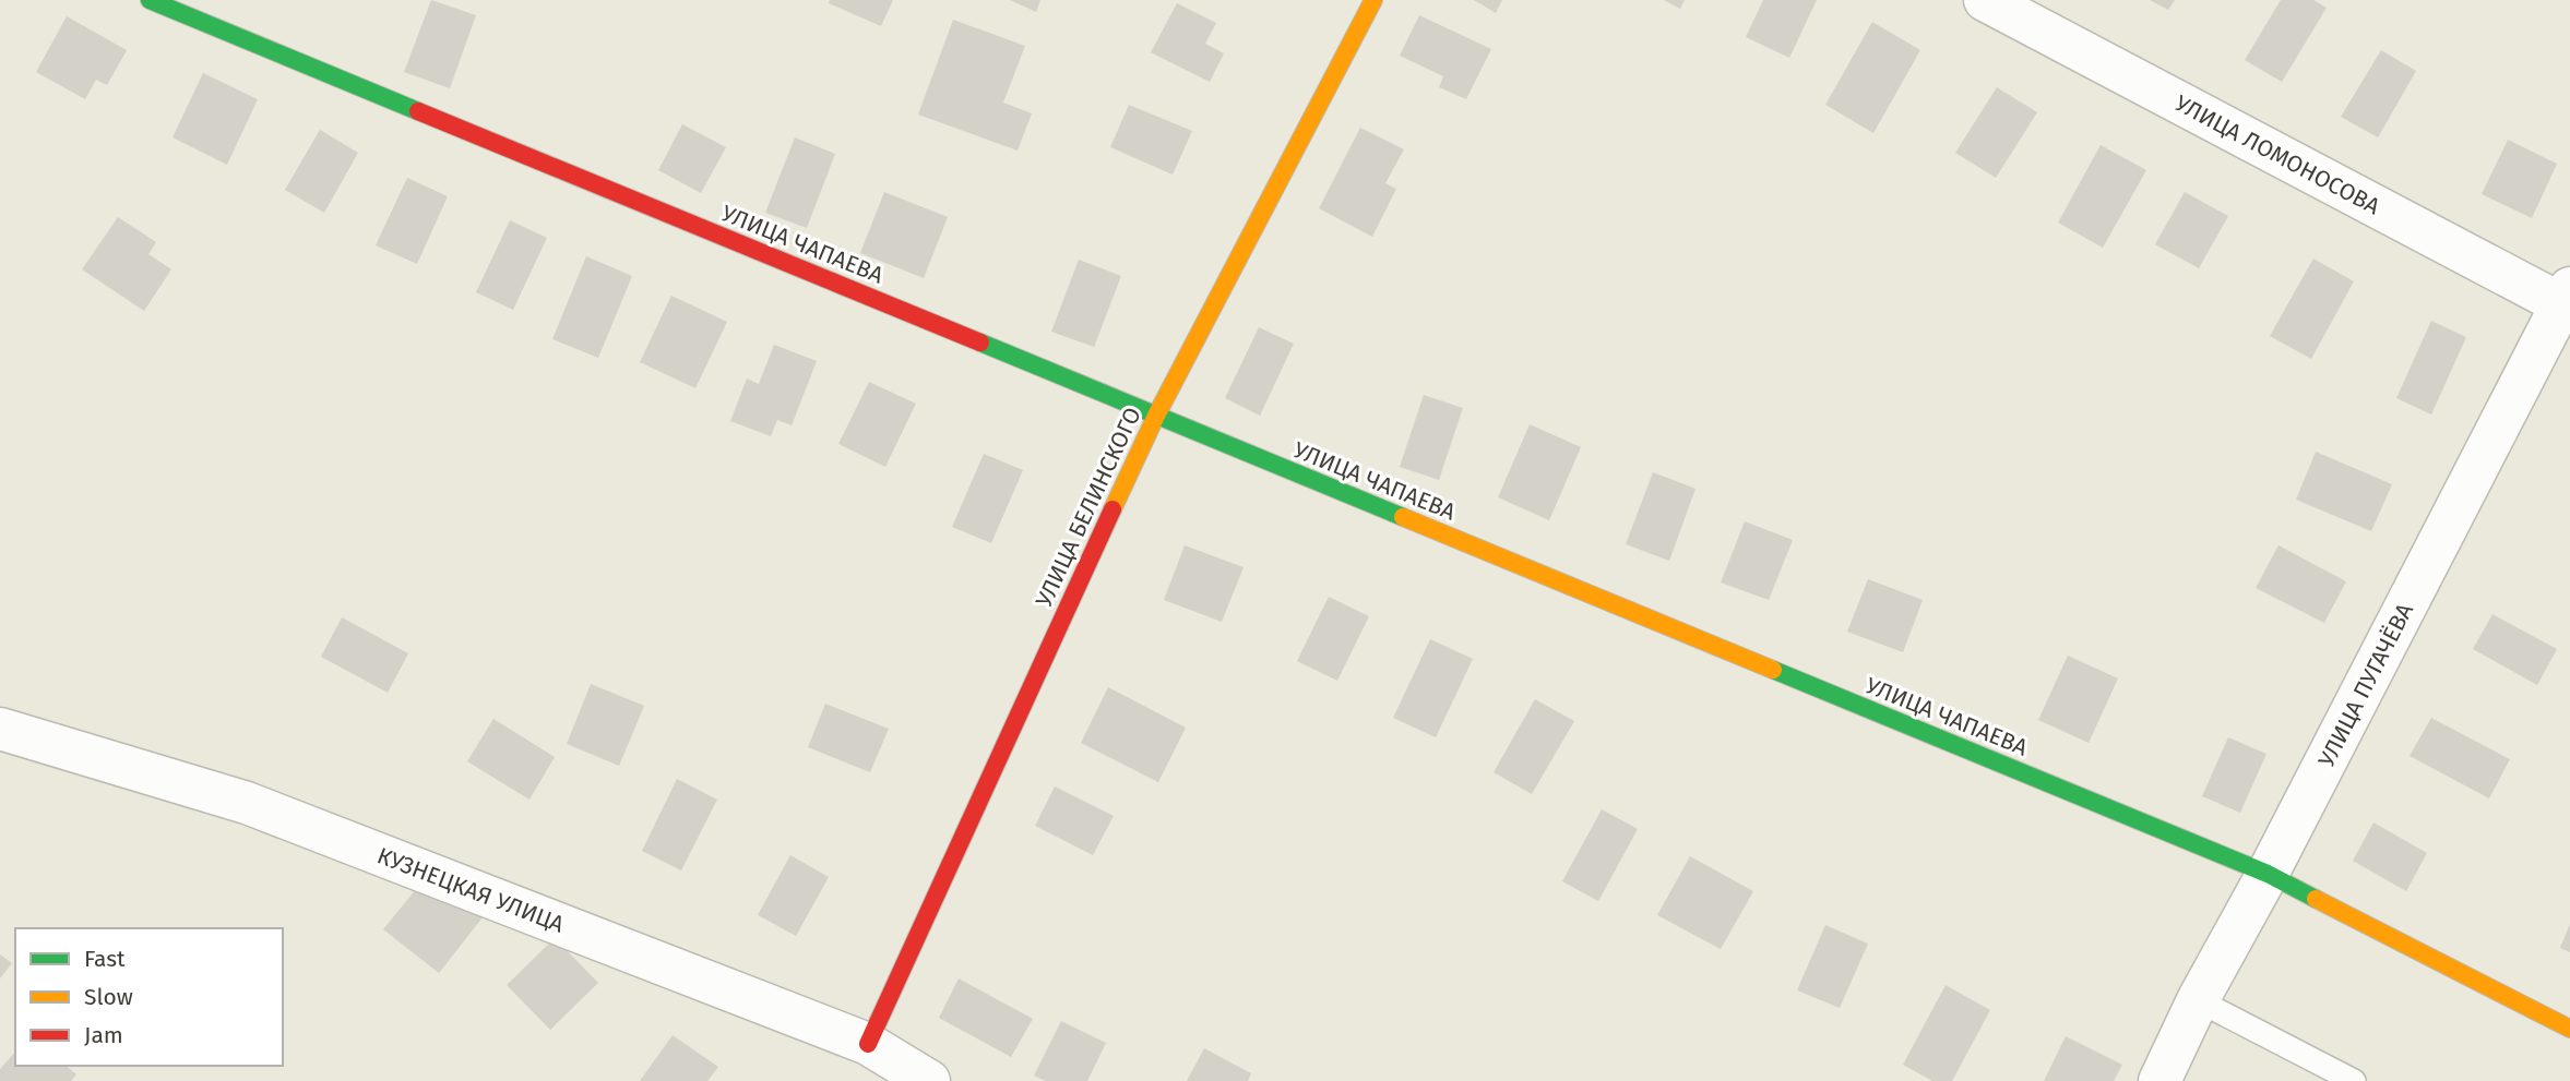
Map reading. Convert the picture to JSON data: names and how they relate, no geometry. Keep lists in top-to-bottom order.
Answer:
{
  "streets": {
    "street": [
      "УЛИЦА ЛОМОНОСОВА",
      "УЛИЦА ЧАПАЕВА",
      "УЛИЦА БЕЛИНСКОГО",
      "УЛИЦА ПУГАЧЁВА",
      "КУЗНЕЦКАЯ УЛИЦА"
    ]
  },
  "crossings": [
    ["УЛИЦА ЛОМОНОСОВА", "УЛИЦА ПУГАЧЁВА"],
    ["УЛИЦА ЧАПАЕВА", "УЛИЦА БЕЛИНСКОГО"],
    ["УЛИЦА ЧАПАЕВА", "УЛИЦА ПУГАЧЁВА"],
    ["УЛИЦА БЕЛИНСКОГО", "КУЗНЕЦКАЯ УЛИЦА"]
  ],
  "legend": ["Fast", "Slow", "Jam"]
}
